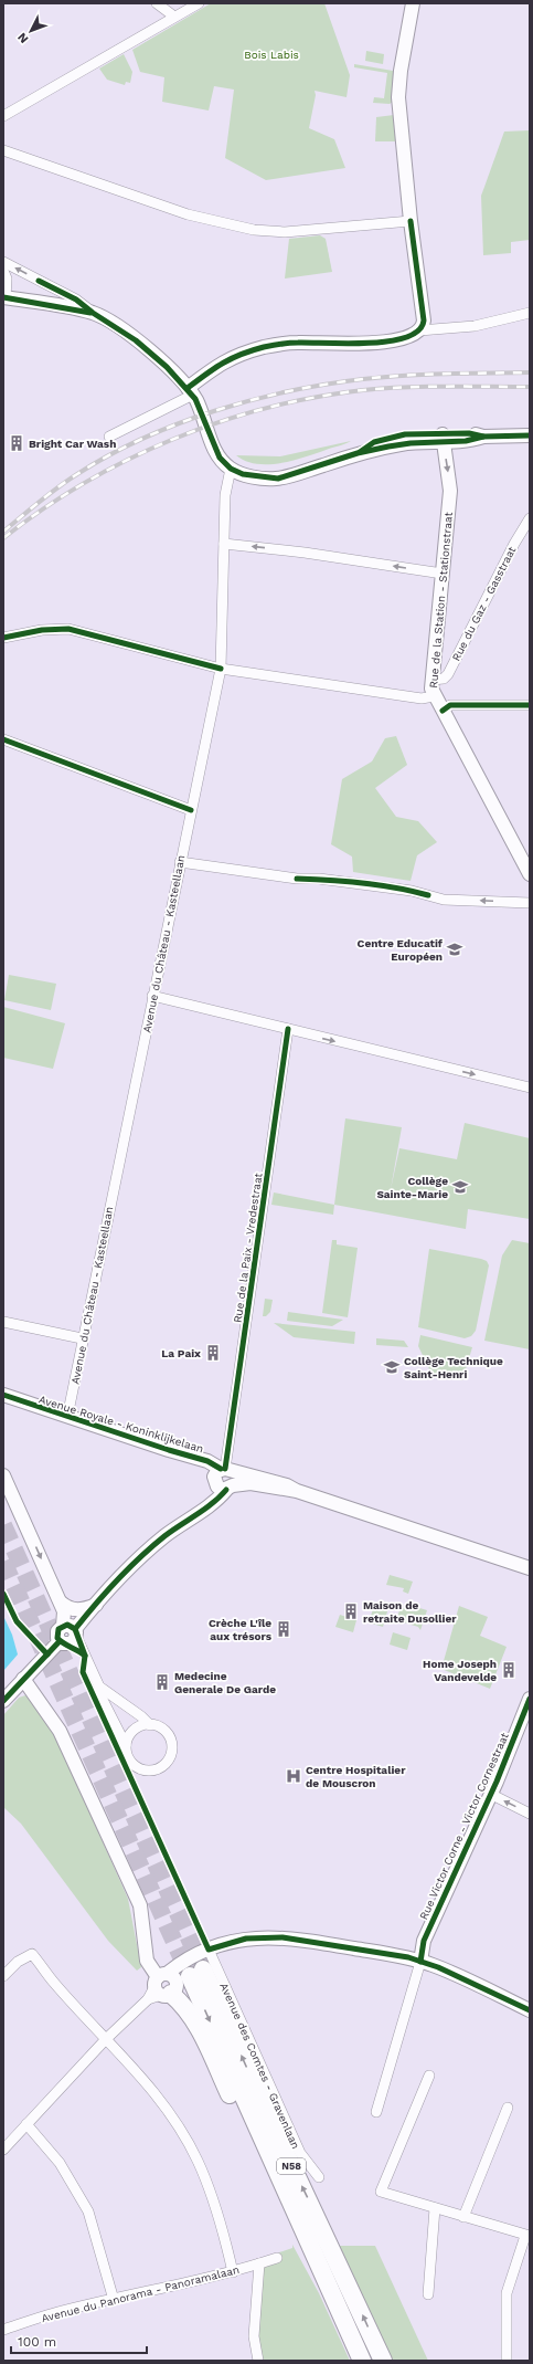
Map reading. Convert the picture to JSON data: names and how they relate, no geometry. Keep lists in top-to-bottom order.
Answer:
{
  "streets": {
    "highway": ["N58"],
    "street": [
      "Rue de la Station - Stationstraat",
      "Rue du Gaz - Gasstraat",
      "Avenue du Château - Kasteellaan",
      "Rue de la Paix - Vredestraat",
      "Avenue Royale - Koninklijkelaan",
      "Rue Victor Corne - Victor Cornestraat",
      "Avenue des Comtes - Gravenlaan",
      "Avenue du Panorama - Panoramalaan"
    ]
  },
  "crossings": [
    ["Rue de la Station - Stationstraat", "Rue du Gaz - Gasstraat"],
    ["Avenue du Château - Kasteellaan", "Avenue Royale - Koninklijkelaan"],
    ["Rue de la Paix - Vredestraat", "Avenue Royale - Koninklijkelaan"]
  ],
  "parks": ["Bois Labis"],
  "places": {
    "building": [
      "Bright Car Wash",
      "La Paix",
      "Maison de retraite Dusollier",
      "Crèche L'île aux trésors",
      "Home Joseph Vandevelde",
      "Medecine Generale De Garde"
    ],
    "school or university": ["Centre Educatif Européen", "Collège Sainte-Marie", "Collège Technique Saint-Henri"],
    "hospital": ["Centre Hospitalier de Mouscron"]
  },
  "scale_bar": "100 m",
  "north": "bottom left"
}
